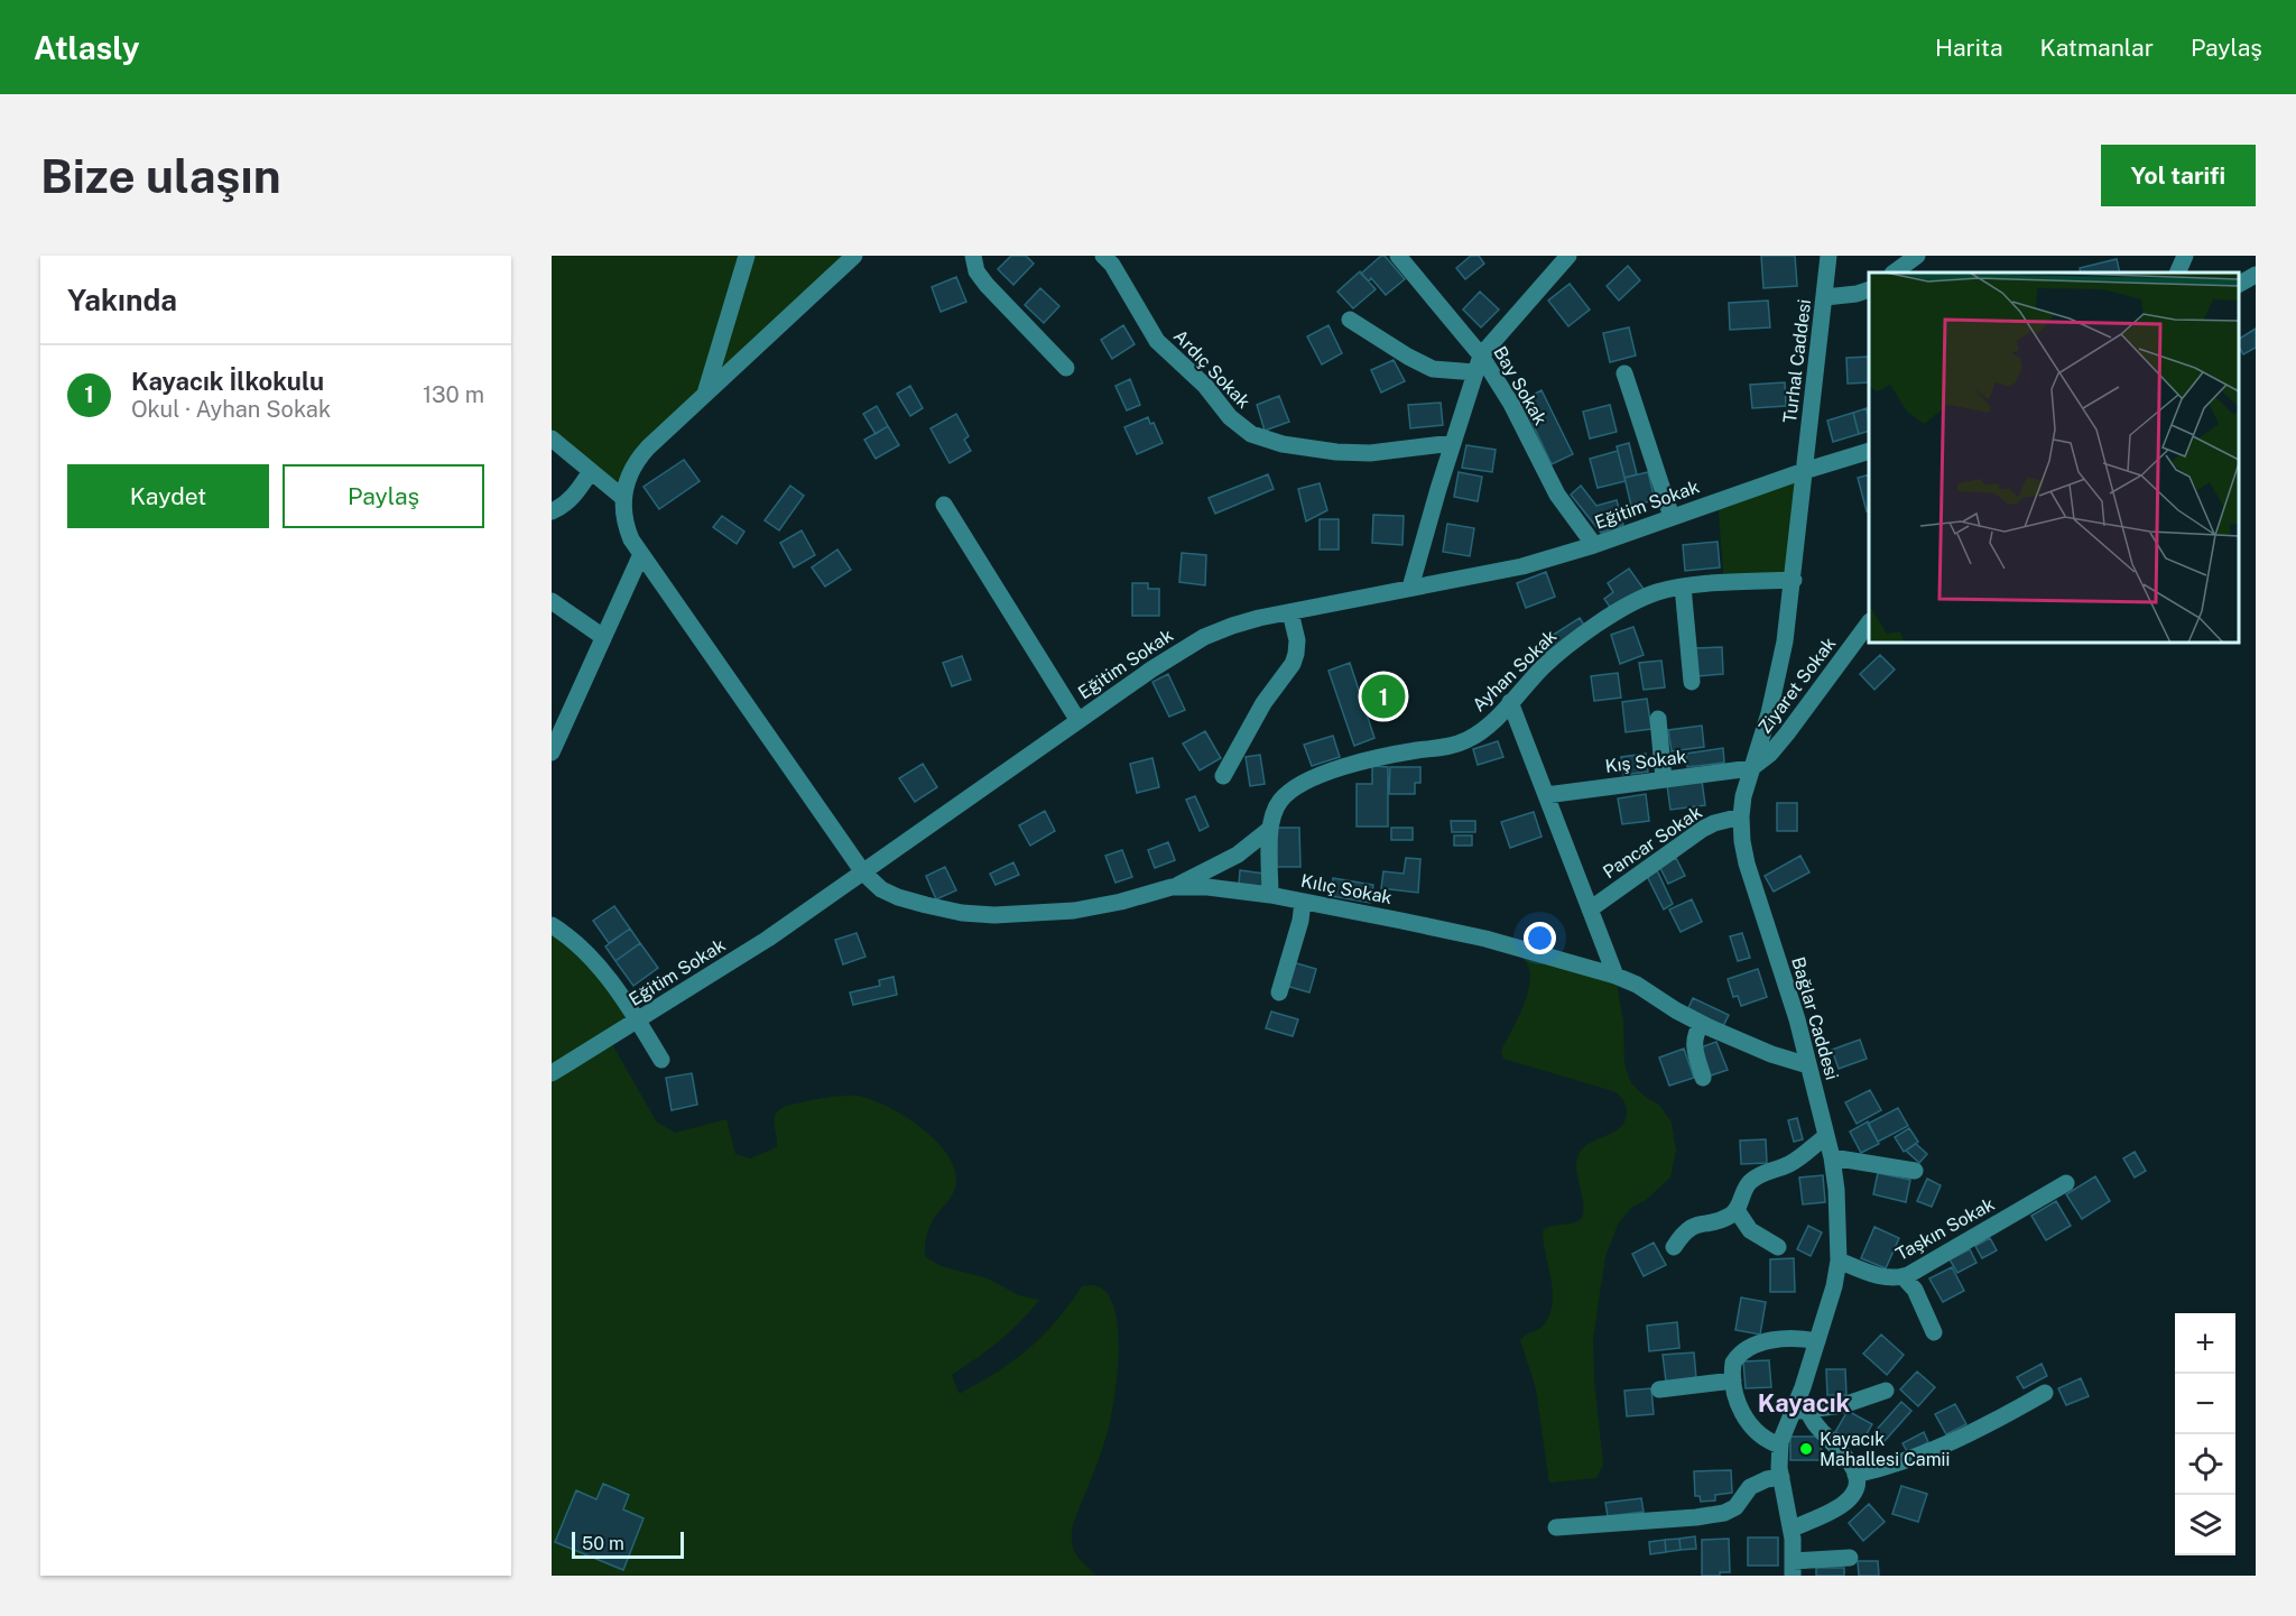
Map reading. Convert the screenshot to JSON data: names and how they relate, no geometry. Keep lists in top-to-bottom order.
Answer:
{
  "streets": {
    "street": [
      "Turhal Caddesi",
      "Ardıç Sokak",
      "Bay Sokak",
      "Eğitim Sokak",
      "Ayhan Sokak",
      "Ziyaret Sokak",
      "Kış Sokak",
      "Pancar Sokak",
      "Kılıç Sokak",
      "Bağlar Caddesi",
      "Taşkın Sokak"
    ]
  },
  "crossings": [
    ["Turhal Caddesi", "Eğitim Sokak"],
    ["Turhal Caddesi", "Bağlar Caddesi"],
    ["Bay Sokak", "Eğitim Sokak"],
    ["Eğitim Sokak", "Kılıç Sokak"],
    ["Eğitim Sokak", "Bağlar Caddesi"],
    ["Ayhan Sokak", "Kılıç Sokak"],
    ["Ayhan Sokak", "Bağlar Caddesi"],
    ["Ziyaret Sokak", "Kış Sokak"],
    ["Ziyaret Sokak", "Bağlar Caddesi"],
    ["Kış Sokak", "Bağlar Caddesi"],
    ["Pancar Sokak", "Bağlar Caddesi"],
    ["Kılıç Sokak", "Bağlar Caddesi"],
    ["Bağlar Caddesi", "Taşkın Sokak"]
  ],
  "districts": ["Kayacık"],
  "places": ["Kayacık Mahallesi Camii"],
  "scale_bar": "50 m",
  "page": {
    "header": "Atlasly",
    "nav": ["Harita", "Katmanlar", "Paylaş"],
    "buttons": [
      "Yol tarifi",
      ["Kaydet", "Paylaş"]
    ],
    "title": "Bize ulaşın",
    "heading": "Yakında",
    "list": [
      {
        "mark": "1",
        "name": "Kayacık İlkokulu",
        "note": "Okul · Ayhan Sokak",
        "value": "130 m"
      }
    ],
    "pins": "1",
    "map_buttons": ["+", "−"],
    "scale": "50 m"
  }
}
